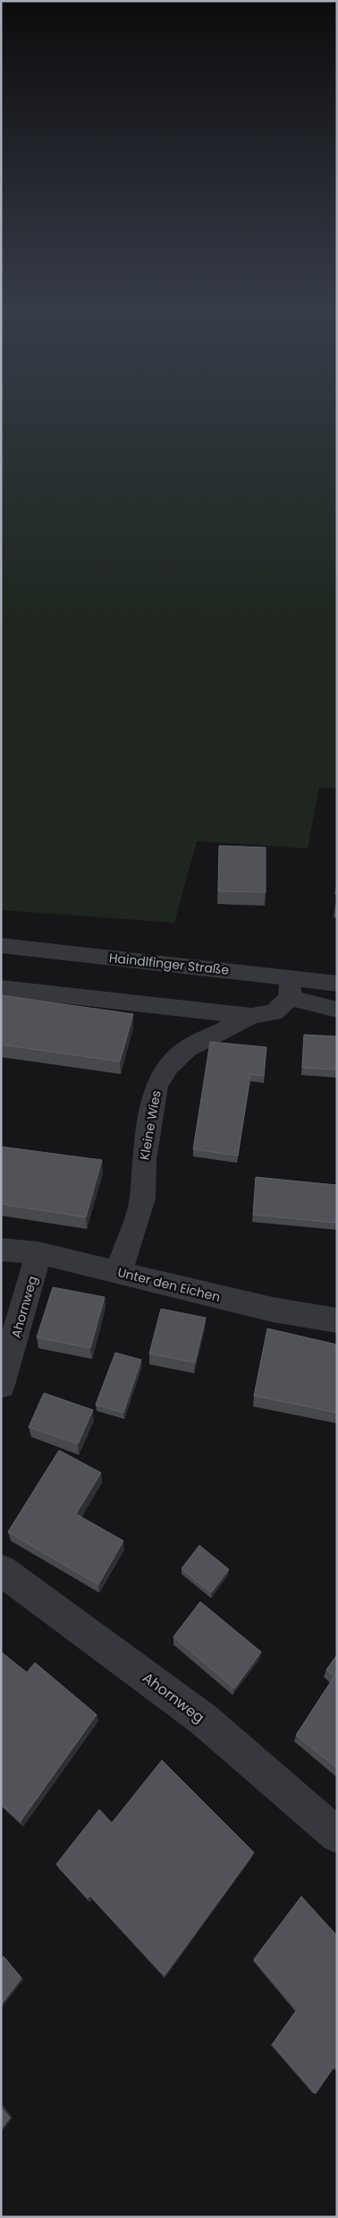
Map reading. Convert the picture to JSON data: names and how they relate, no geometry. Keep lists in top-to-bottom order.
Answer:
{
  "streets": {
    "street": [
      "Haindlfinger Straße",
      "Kleine Wies",
      "Unter den Eichen",
      "Ahornweg"
    ]
  },
  "crossings": [
    ["Haindlfinger Straße", "Kleine Wies"],
    ["Kleine Wies", "Unter den Eichen"],
    ["Unter den Eichen", "Ahornweg"]
  ]
}
